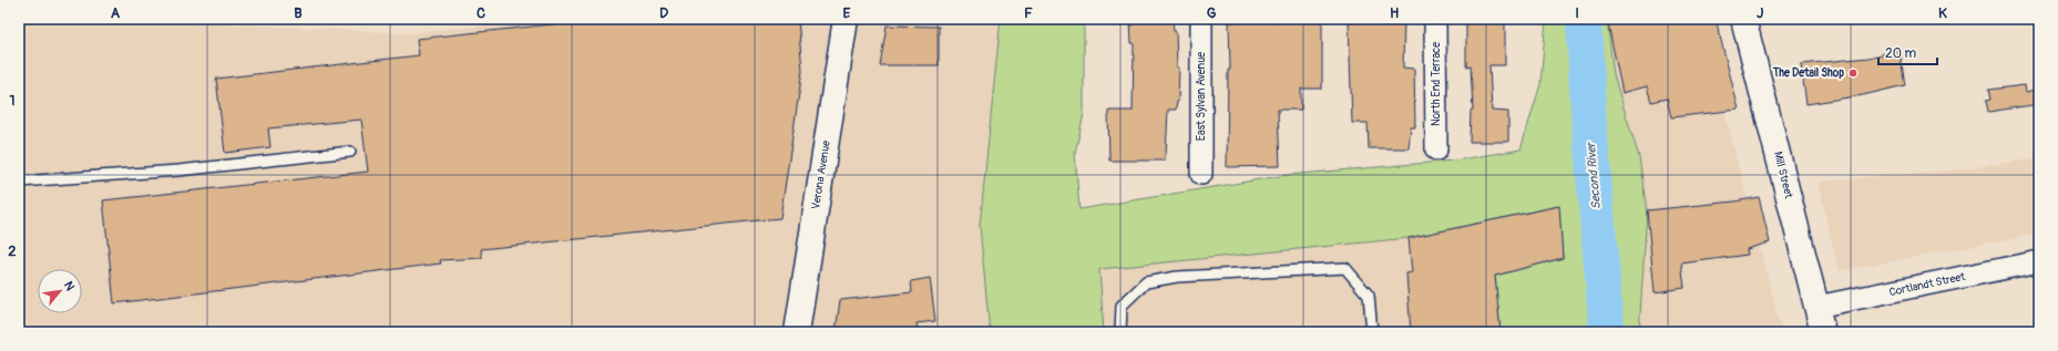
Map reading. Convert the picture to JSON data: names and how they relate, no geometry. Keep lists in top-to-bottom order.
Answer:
{
  "streets": {
    "street": [
      "North End Terrace",
      "East Sylvan Avenue",
      "Verona Avenue",
      "Mill Street",
      "Cortlandt Street"
    ]
  },
  "crossings": [
    ["Mill Street", "Cortlandt Street"]
  ],
  "water": ["Second River"],
  "places": ["The Detail Shop"],
  "scale_bar": "20 m",
  "north": "top right",
  "grid": {
    "columns": [
      "A",
      "B",
      "C",
      "D",
      "E",
      "F",
      "G",
      "H",
      "I",
      "J",
      "K"
    ],
    "rows": ["1", "2"]
  }
}
